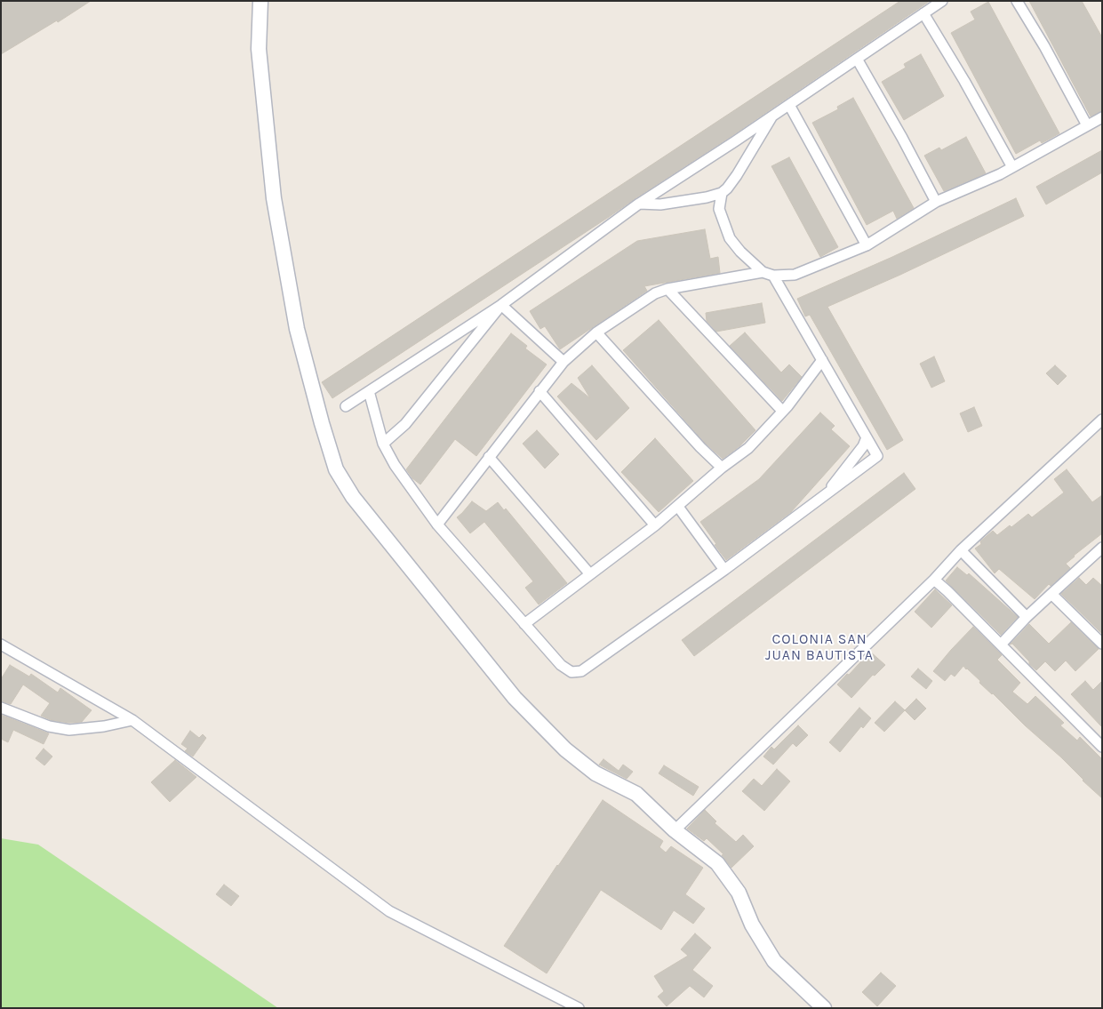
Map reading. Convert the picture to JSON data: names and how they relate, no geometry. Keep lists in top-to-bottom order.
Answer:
{
  "districts": ["COLONIA SAN JUAN BAUTISTA"]
}
